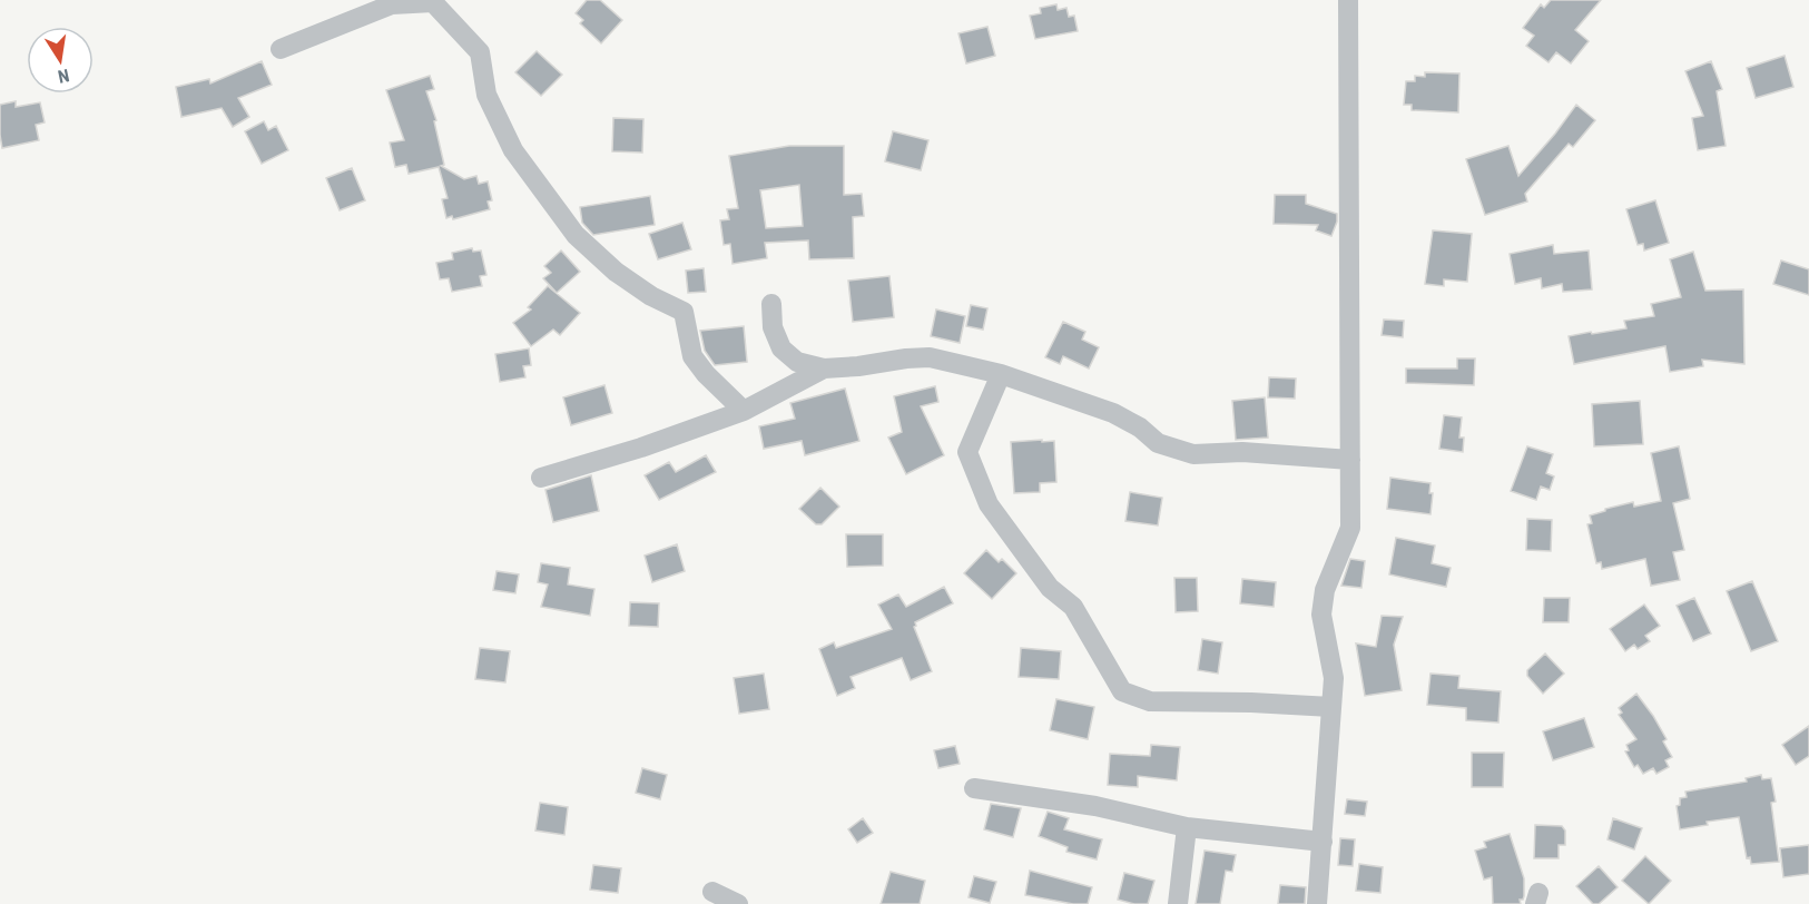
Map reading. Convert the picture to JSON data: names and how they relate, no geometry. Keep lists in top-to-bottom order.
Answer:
{
  "north": "bottom"
}
